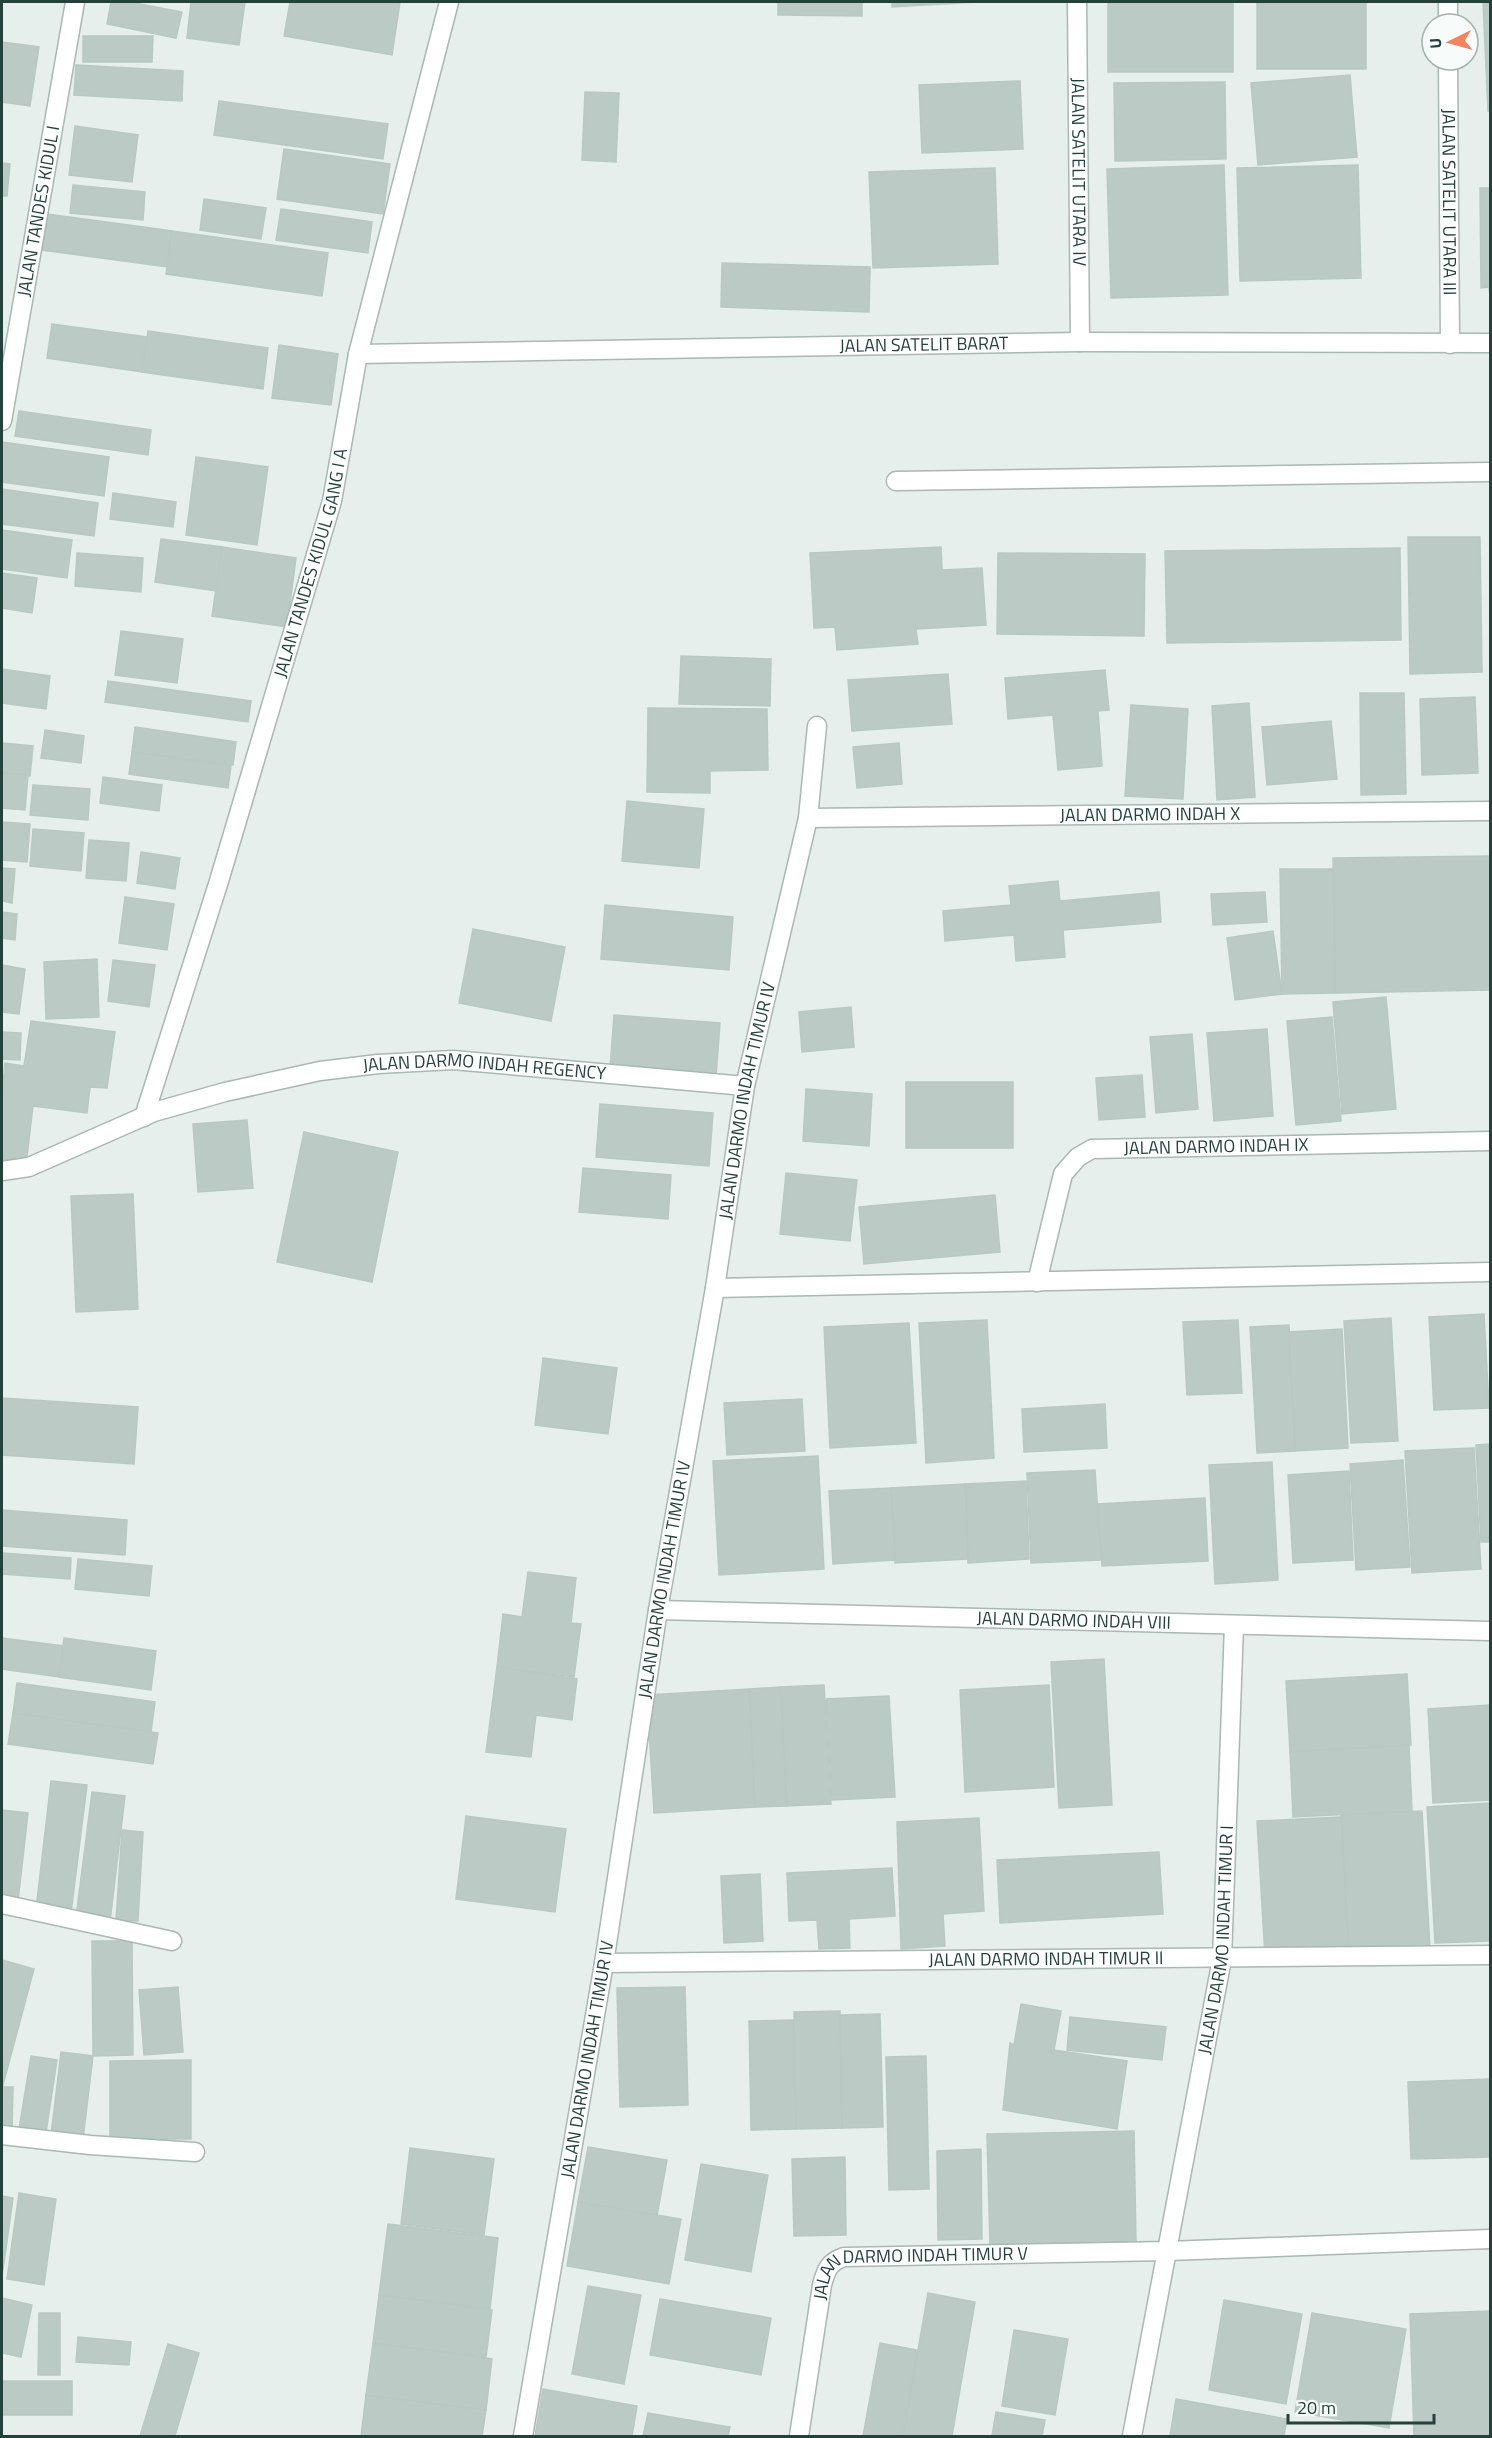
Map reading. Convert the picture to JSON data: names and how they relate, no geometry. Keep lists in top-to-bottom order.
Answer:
{
  "streets": {
    "street": [
      "JALAN SATELIT UTARA IV",
      "JALAN SATELIT UTARA III",
      "JALAN TANDES KIDUL I",
      "JALAN SATELIT BARAT",
      "JALAN TANDES KIDUL GANG I A",
      "JALAN DARMO INDAH X",
      "JALAN DARMO INDAH REGENCY",
      "JALAN DARMO INDAH TIMUR IV",
      "JALAN DARMO INDAH IX",
      "JALAN DARMO INDAH VIII",
      "JALAN DARMO INDAH TIMUR I",
      "JALAN DARMO INDAH TIMUR II",
      "JALAN DARMO INDAH TIMUR V"
    ]
  },
  "crossings": [
    ["JALAN SATELIT UTARA IV", "JALAN SATELIT BARAT"],
    ["JALAN SATELIT UTARA III", "JALAN SATELIT BARAT"],
    ["JALAN SATELIT BARAT", "JALAN TANDES KIDUL GANG I A"],
    ["JALAN TANDES KIDUL GANG I A", "JALAN DARMO INDAH REGENCY"],
    ["JALAN DARMO INDAH X", "JALAN DARMO INDAH TIMUR IV"],
    ["JALAN DARMO INDAH REGENCY", "JALAN DARMO INDAH TIMUR IV"],
    ["JALAN DARMO INDAH TIMUR IV", "JALAN DARMO INDAH VIII"],
    ["JALAN DARMO INDAH TIMUR IV", "JALAN DARMO INDAH TIMUR II"],
    ["JALAN DARMO INDAH VIII", "JALAN DARMO INDAH TIMUR I"],
    ["JALAN DARMO INDAH TIMUR I", "JALAN DARMO INDAH TIMUR II"],
    ["JALAN DARMO INDAH TIMUR I", "JALAN DARMO INDAH TIMUR V"]
  ],
  "scale_bar": "20 m",
  "north": "left"
}
